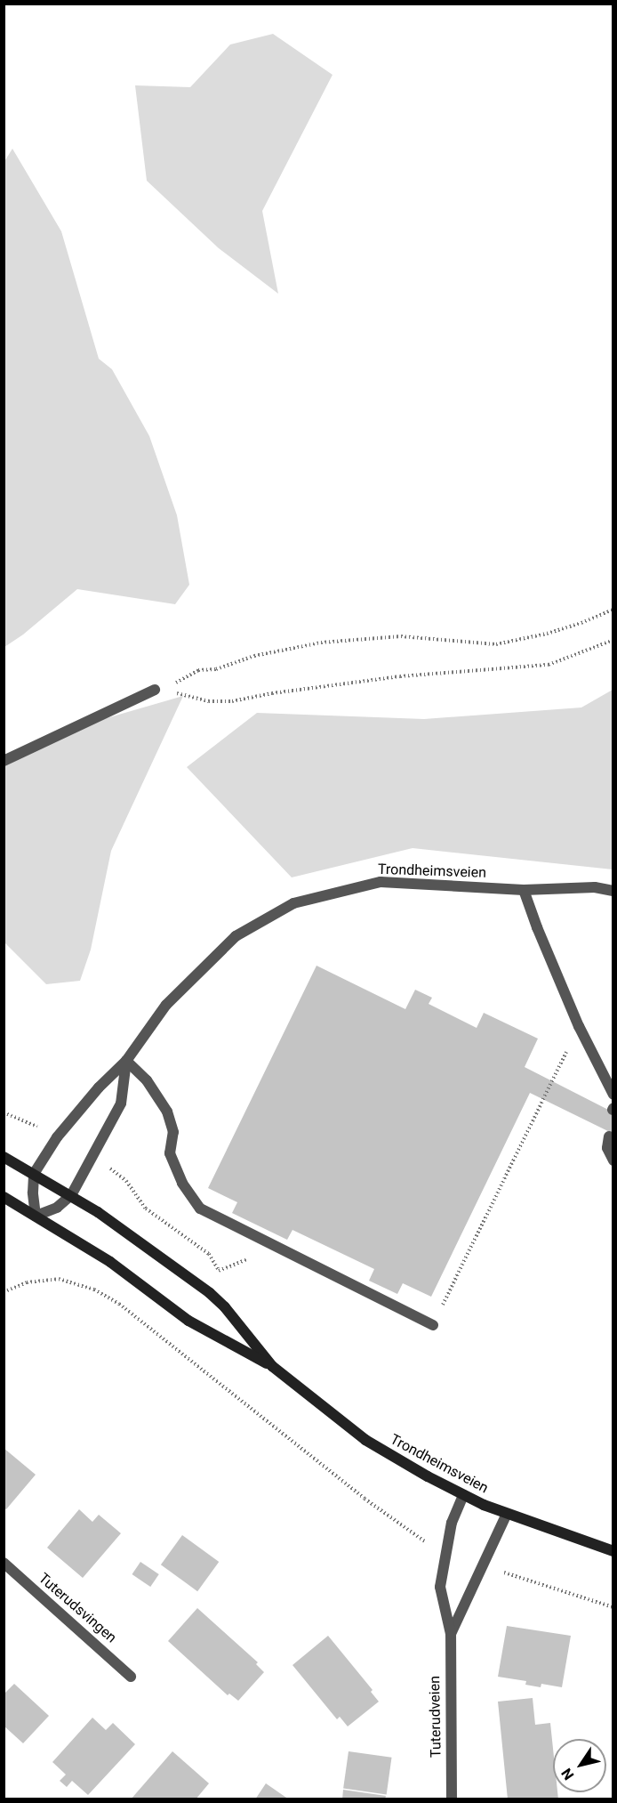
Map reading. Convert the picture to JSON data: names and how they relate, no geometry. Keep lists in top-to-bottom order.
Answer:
{
  "streets": {
    "main road": ["Trondheimsveien"],
    "street": ["Tuterudsvingen", "Tuterudveien"]
  },
  "crossings": [
    ["Trondheimsveien", "Tuterudveien"]
  ],
  "north": "bottom left"
}
